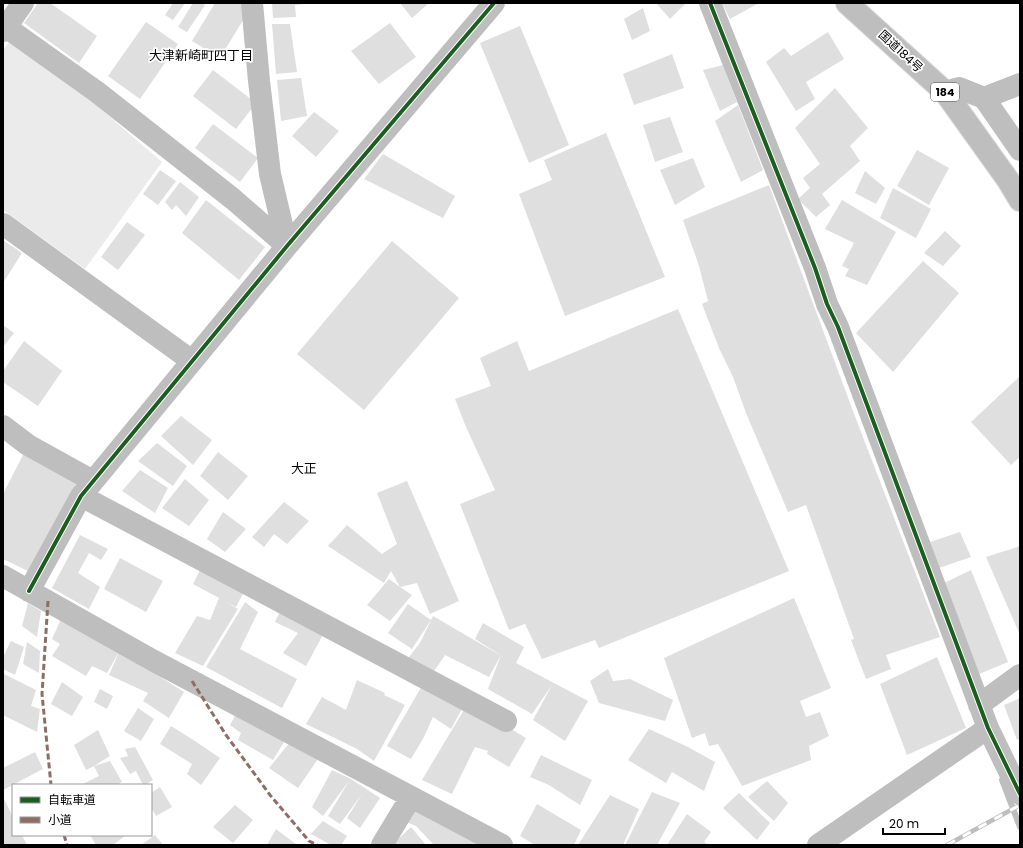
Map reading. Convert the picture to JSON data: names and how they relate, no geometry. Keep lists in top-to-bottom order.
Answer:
{
  "streets": {
    "main road": ["国道184号", "184"]
  },
  "districts": ["大津新崎町四丁目", "大正"],
  "legend": ["自転車道", "小道"],
  "scale_bar": "20 m"
}
